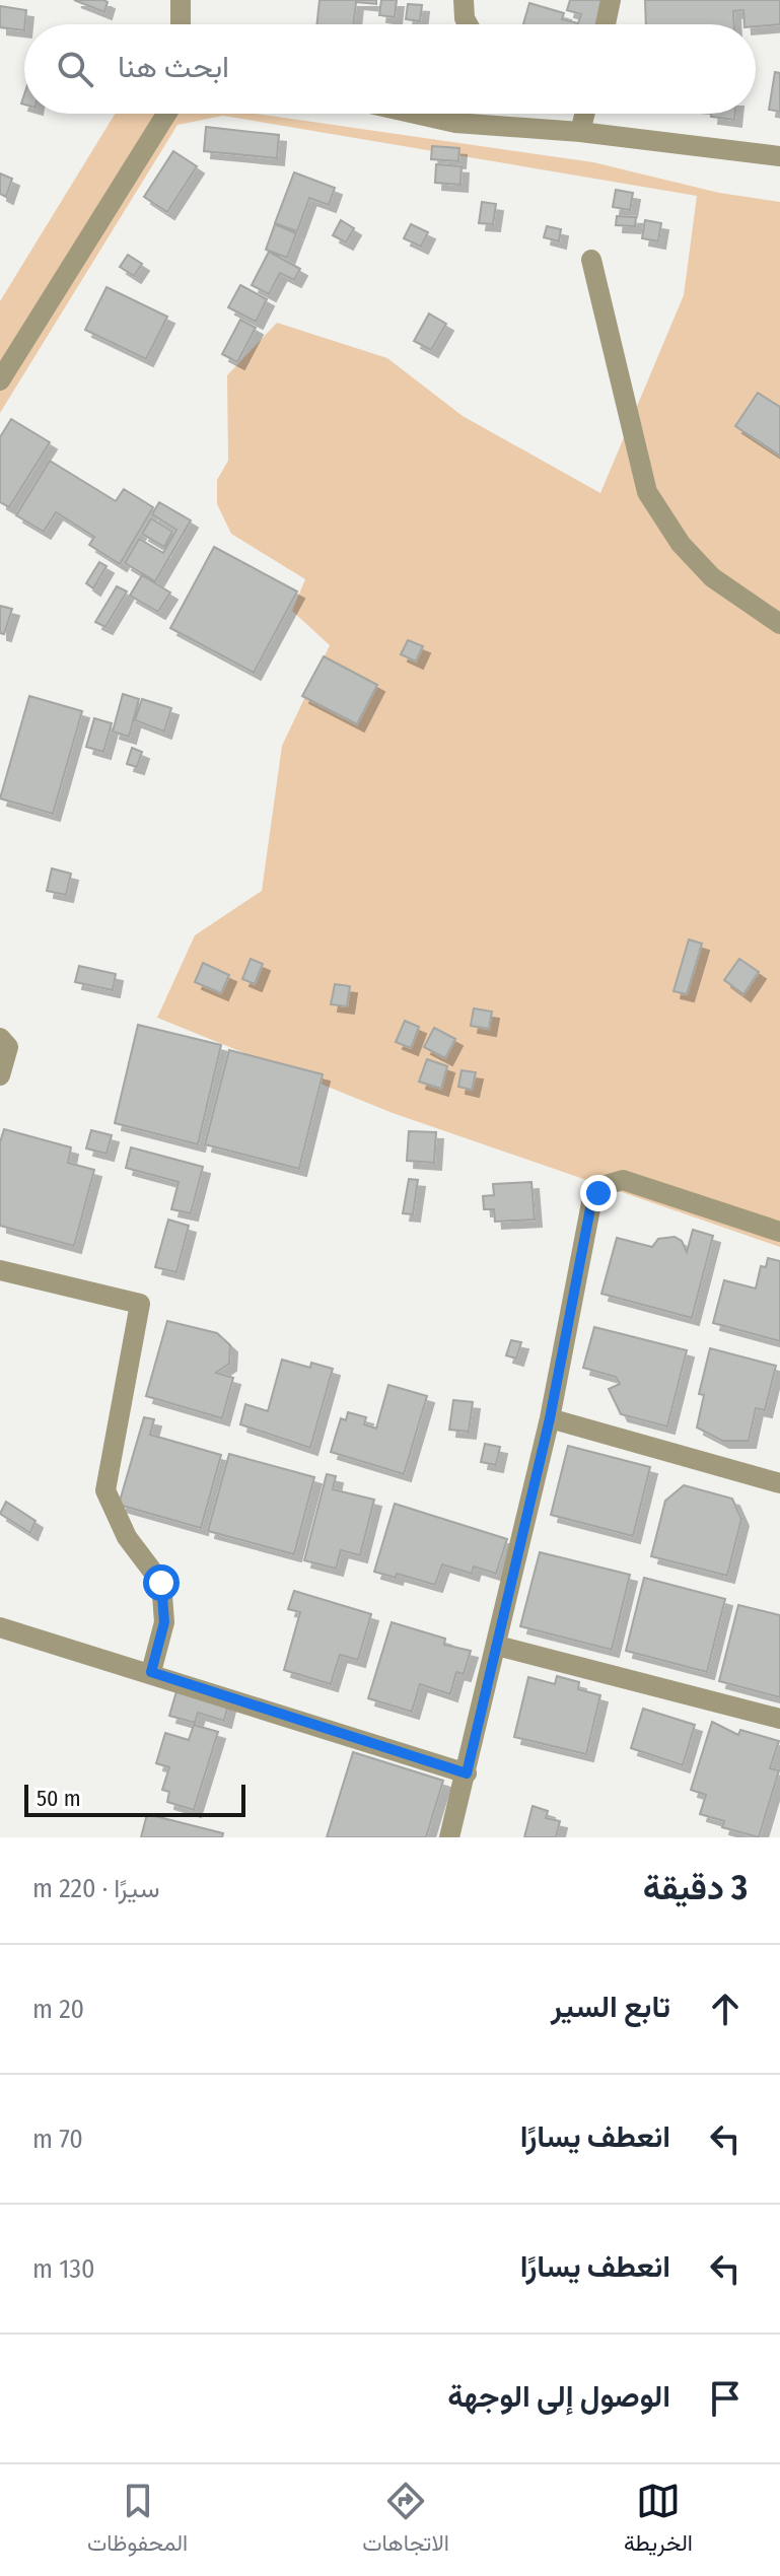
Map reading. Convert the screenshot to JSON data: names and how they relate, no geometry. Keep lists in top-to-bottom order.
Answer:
{
  "scale_bar": "50 m",
  "page": {
    "search": "ابحث هنا",
    "scale": "50 m",
    "heading": ["3 دقيقة", "سيرًا · 220 m"],
    "list": [
      ["تابع السير", "20 m"],
      ["انعطف يسارًا", "70 m"],
      ["انعطف يسارًا", "130 m"],
      "الوصول إلى الوجهة"
    ],
    "nav": ["الخريطة", "الاتجاهات", "المحفوظات"]
  }
}
